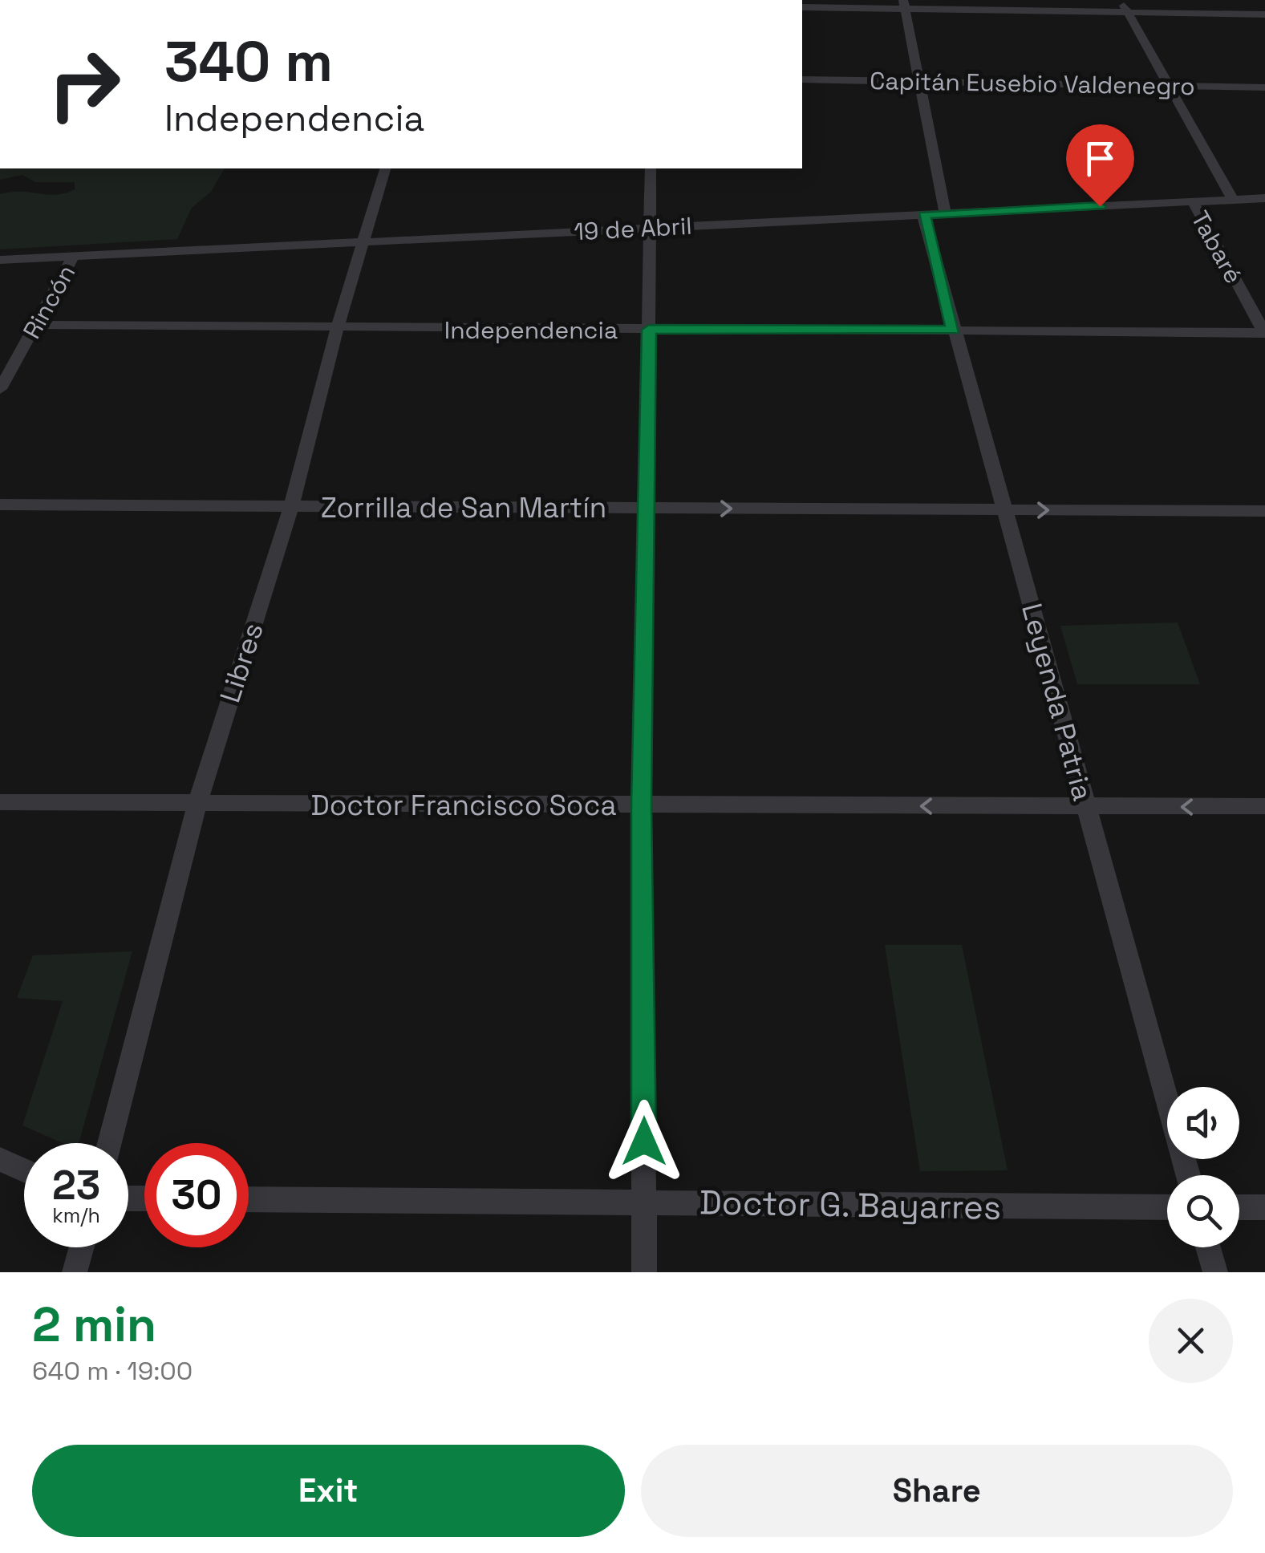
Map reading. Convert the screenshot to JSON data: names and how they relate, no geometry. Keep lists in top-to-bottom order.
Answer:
{
  "streets": {
    "street": [
      "Capitán Eusebio Valdenegro",
      "19 de Abril",
      "Tabaré",
      "Rincón",
      "Independencia",
      "Zorrilla de San Martín",
      "Libres",
      "Leyenda Patria",
      "Doctor Francisco Soca",
      "Doctor G. Bayarres"
    ]
  },
  "crossings": [
    ["19 de Abril", "Tabaré"],
    ["19 de Abril", "Rincón"],
    ["19 de Abril", "Libres"],
    ["19 de Abril", "Leyenda Patria"],
    ["Tabaré", "Independencia"],
    ["Rincón", "Independencia"],
    ["Independencia", "Libres"],
    ["Independencia", "Leyenda Patria"],
    ["Zorrilla de San Martín", "Libres"],
    ["Zorrilla de San Martín", "Leyenda Patria"],
    ["Libres", "Doctor Francisco Soca"],
    ["Leyenda Patria", "Doctor Francisco Soca"]
  ],
  "one_way": ["Zorrilla de San Martín", "Doctor Francisco Soca"],
  "page": {
    "turn": ["340 m", "Independencia"],
    "speed": "23 km/h",
    "limit": "30",
    "heading": ["2 min", "640 m · 19:00"],
    "buttons": ["Exit", "Share"]
  }
}
